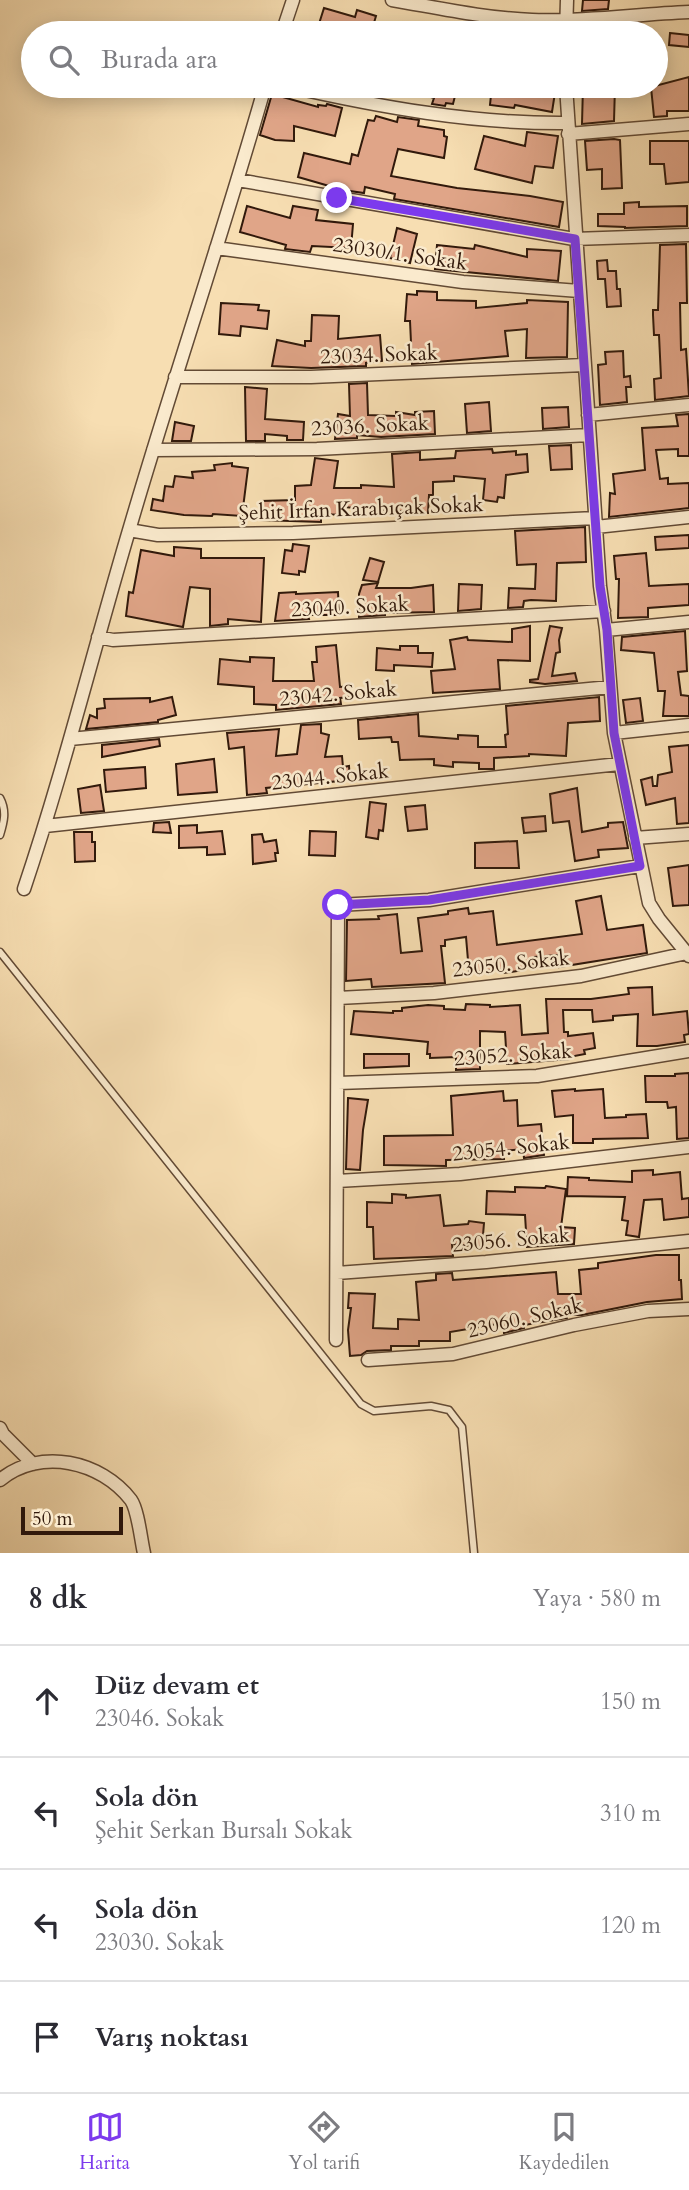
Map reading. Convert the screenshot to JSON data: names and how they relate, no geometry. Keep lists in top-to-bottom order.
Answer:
{
  "streets": {
    "street": [
      "23030/1. Sokak",
      "23034. Sokak",
      "23036. Sokak",
      "Şehit İrfan Karabıçak Sokak",
      "23040. Sokak",
      "23042. Sokak",
      "23044. Sokak",
      "23050. Sokak",
      "23052. Sokak",
      "23054. Sokak",
      "23056. Sokak",
      "23060. Sokak"
    ]
  },
  "scale_bar": "50 m",
  "page": {
    "search": "Burada ara",
    "scale": "50 m",
    "heading": ["8 dk", "Yaya · 580 m"],
    "list": [
      ["Düz devam et", "23046. Sokak", "150 m"],
      ["Sola dön", "Şehit Serkan Bursalı Sokak", "310 m"],
      ["Sola dön", "23030. Sokak", "120 m"],
      "Varış noktası"
    ],
    "nav": ["Harita", "Yol tarifi", "Kaydedilen"]
  }
}
